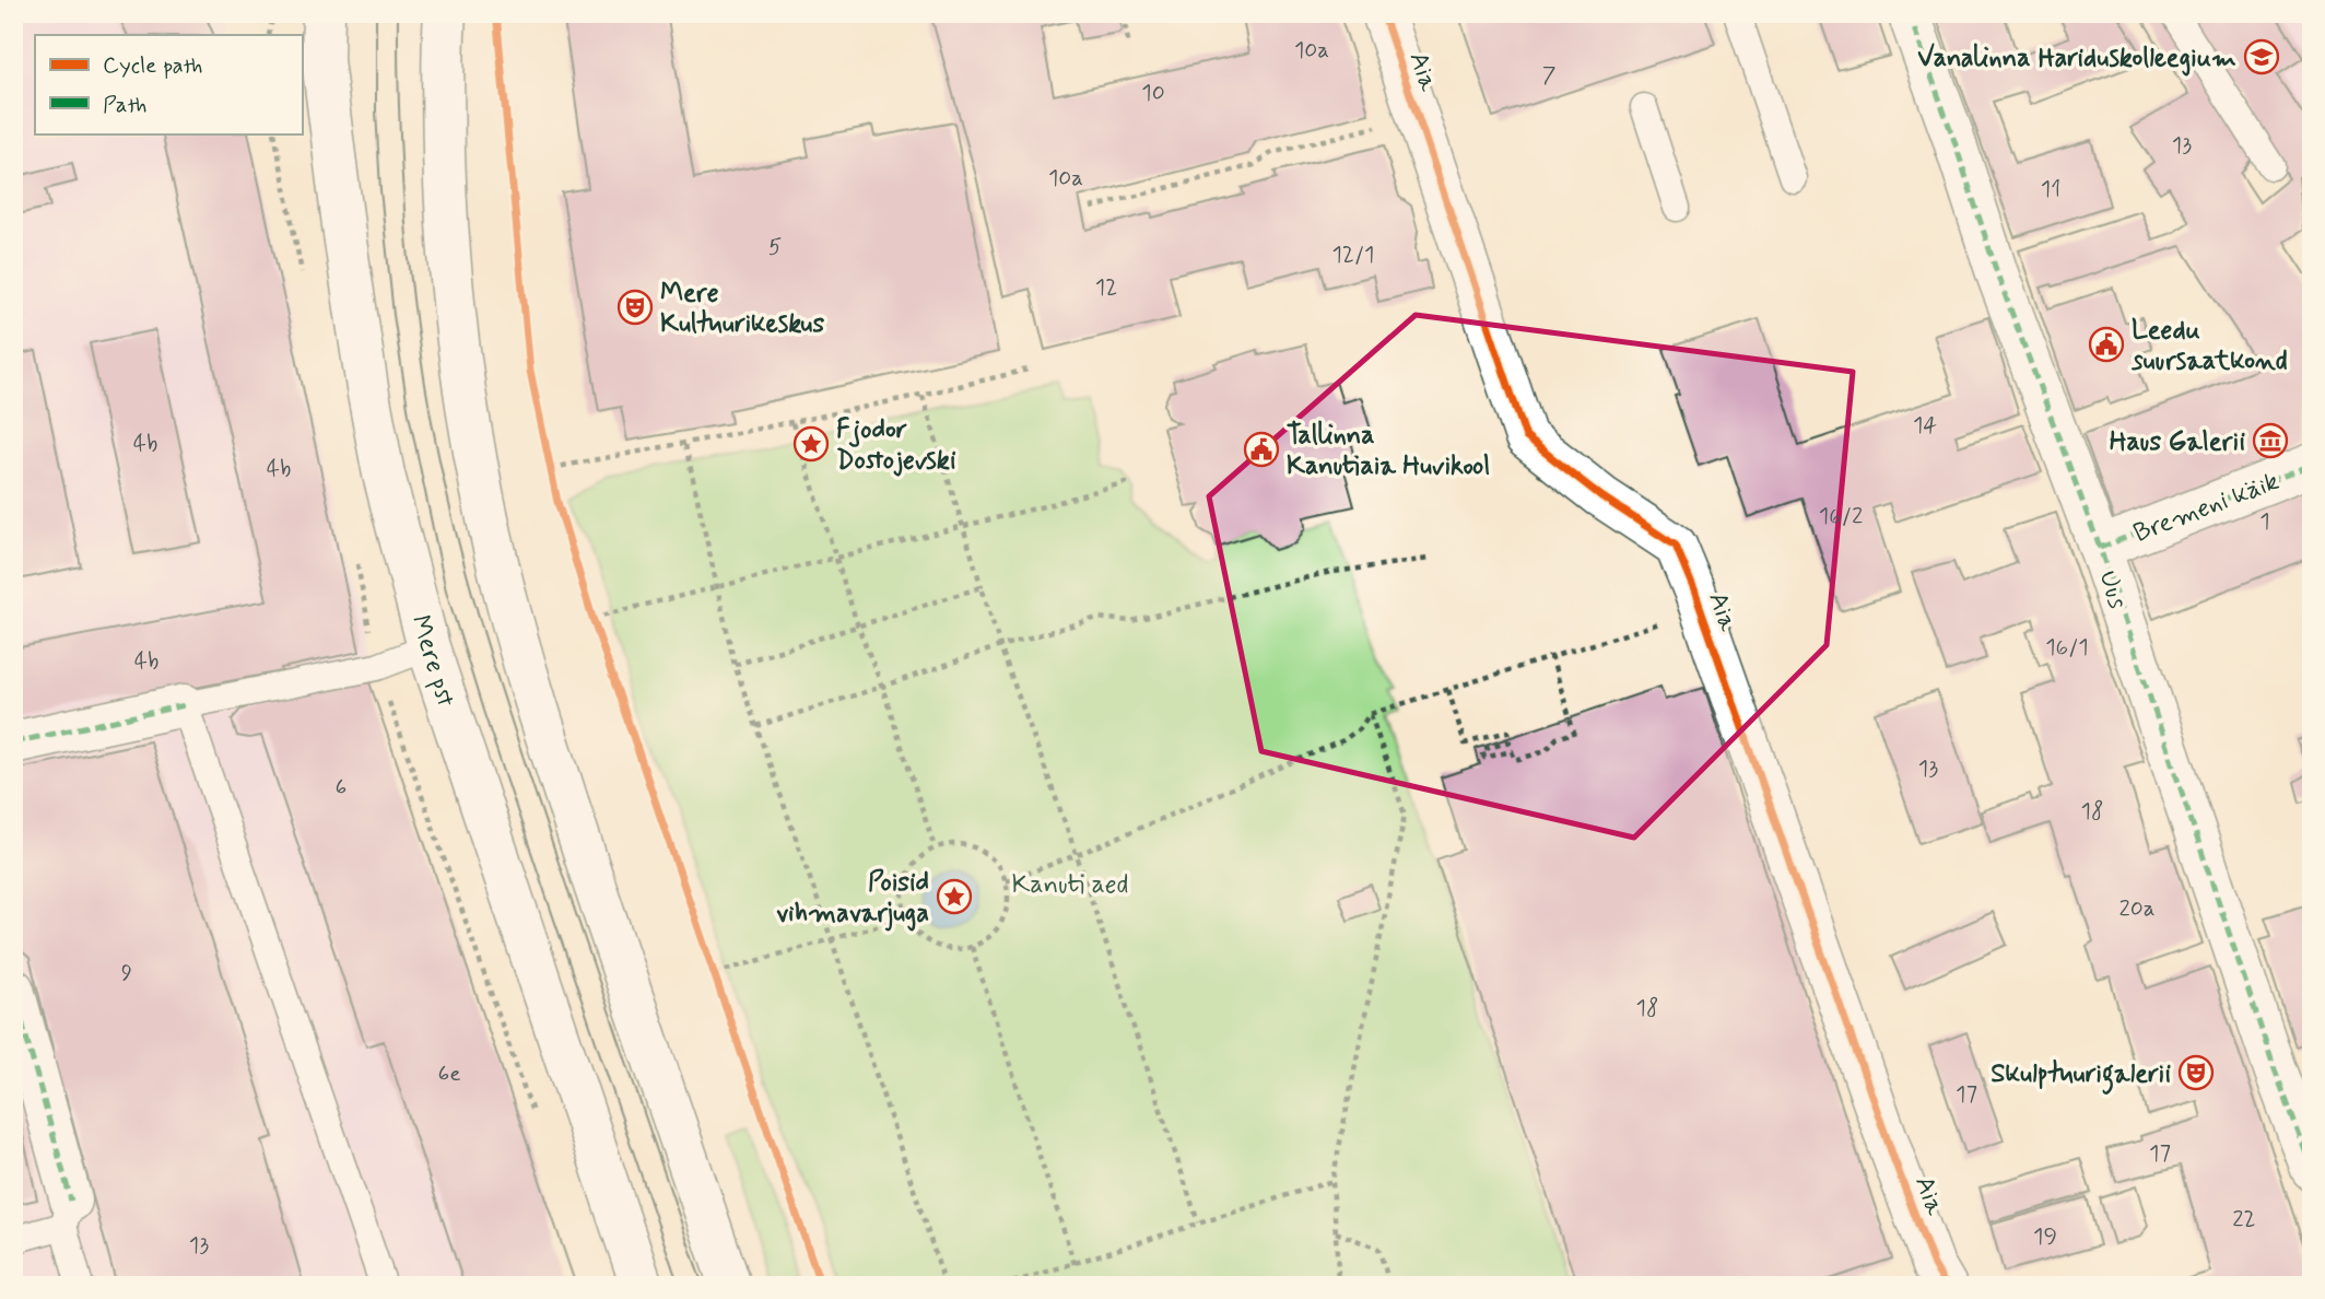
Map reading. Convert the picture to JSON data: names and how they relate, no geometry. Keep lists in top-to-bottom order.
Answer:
{
  "streets": {
    "street": [
      "Aia",
      "Bremeni käik",
      "Uus",
      "Mere pst"
    ]
  },
  "crossings": [
    ["Bremeni käik", "Uus"]
  ],
  "parks": ["Kanuti aed"],
  "places": {
    "school or university": ["Vanalinna Hariduskolleegium"],
    "theatre": ["Mere Kultuurikeskus", "Skulptuurigalerii"],
    "public building": ["Leedu suursaatkond", "Tallinna Kanutiaia Huvikool"],
    "museum": ["Haus Galerii"],
    "place": ["Fjodor Dostojevski", "Poisid vihmavarjuga"]
  },
  "house_numbers": [
    "10a",
    "7",
    "10",
    "13",
    "10a",
    "11",
    "5",
    "12/1",
    "12",
    "14",
    "4b",
    "4b",
    "16/2",
    "1",
    "16/1",
    "4b",
    "13",
    "6",
    "18",
    "20a",
    "9",
    "18",
    "6e",
    "17",
    "17",
    "22",
    "19",
    "13"
  ],
  "legend": ["Cycle path", "Path"]
}
